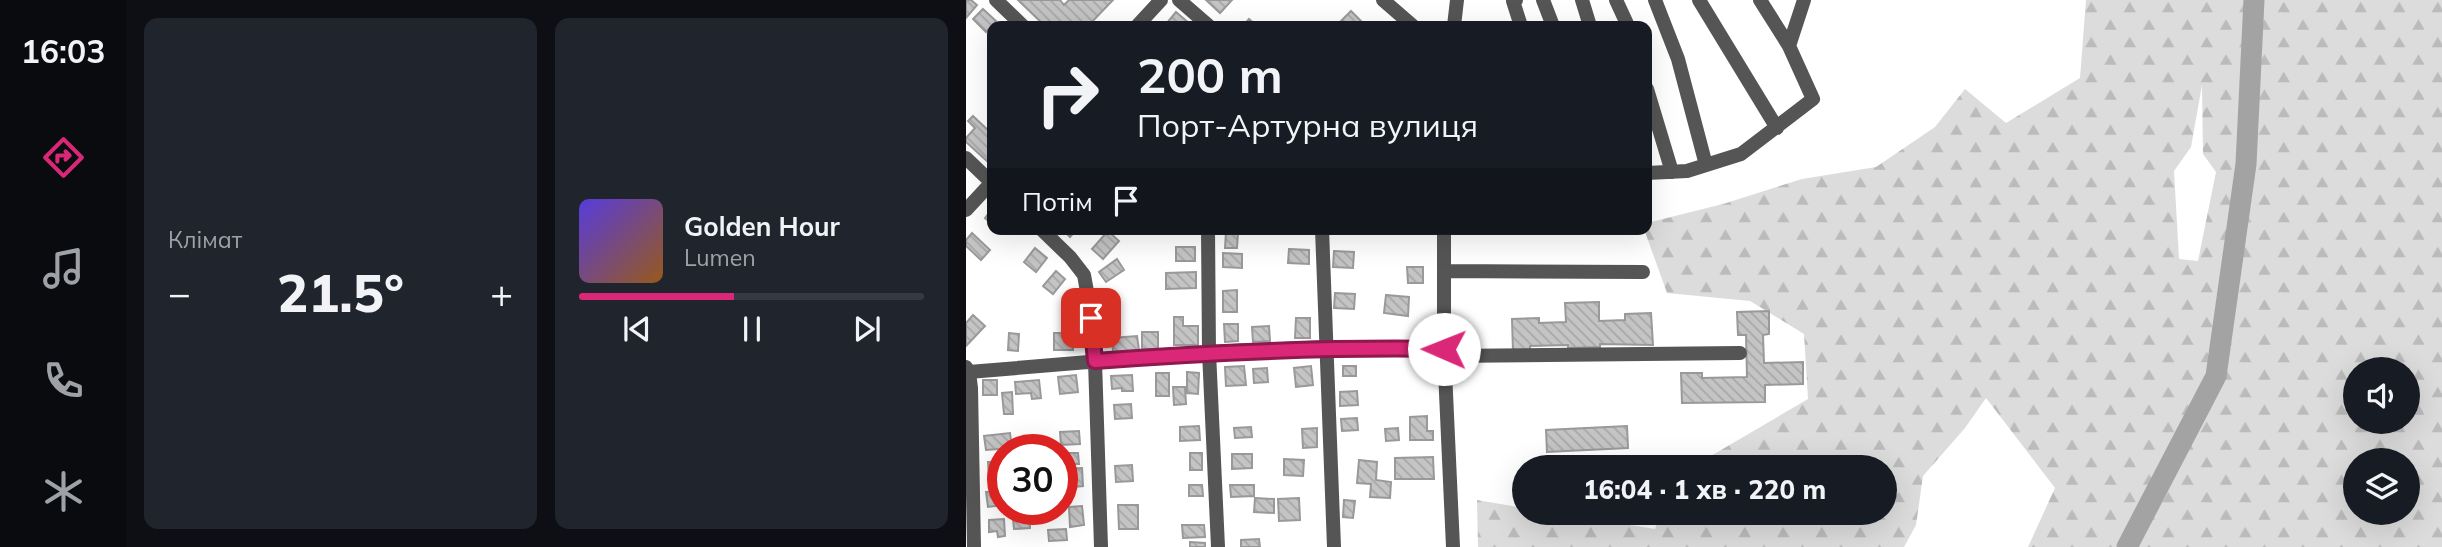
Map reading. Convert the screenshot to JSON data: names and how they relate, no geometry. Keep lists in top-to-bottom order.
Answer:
{
  "page": {
    "tabs": "16:03",
    "tile": "Клімат",
    "turn": ["200 m", "Порт-Артурна вулиця"],
    "then": "Потім",
    "song": ["Golden Hour", "Lumen"],
    "heat": ["−", "21.5°", "+"],
    "limit": "30",
    "trip": "16:04 · 1 хв · 220 m"
  }
}
